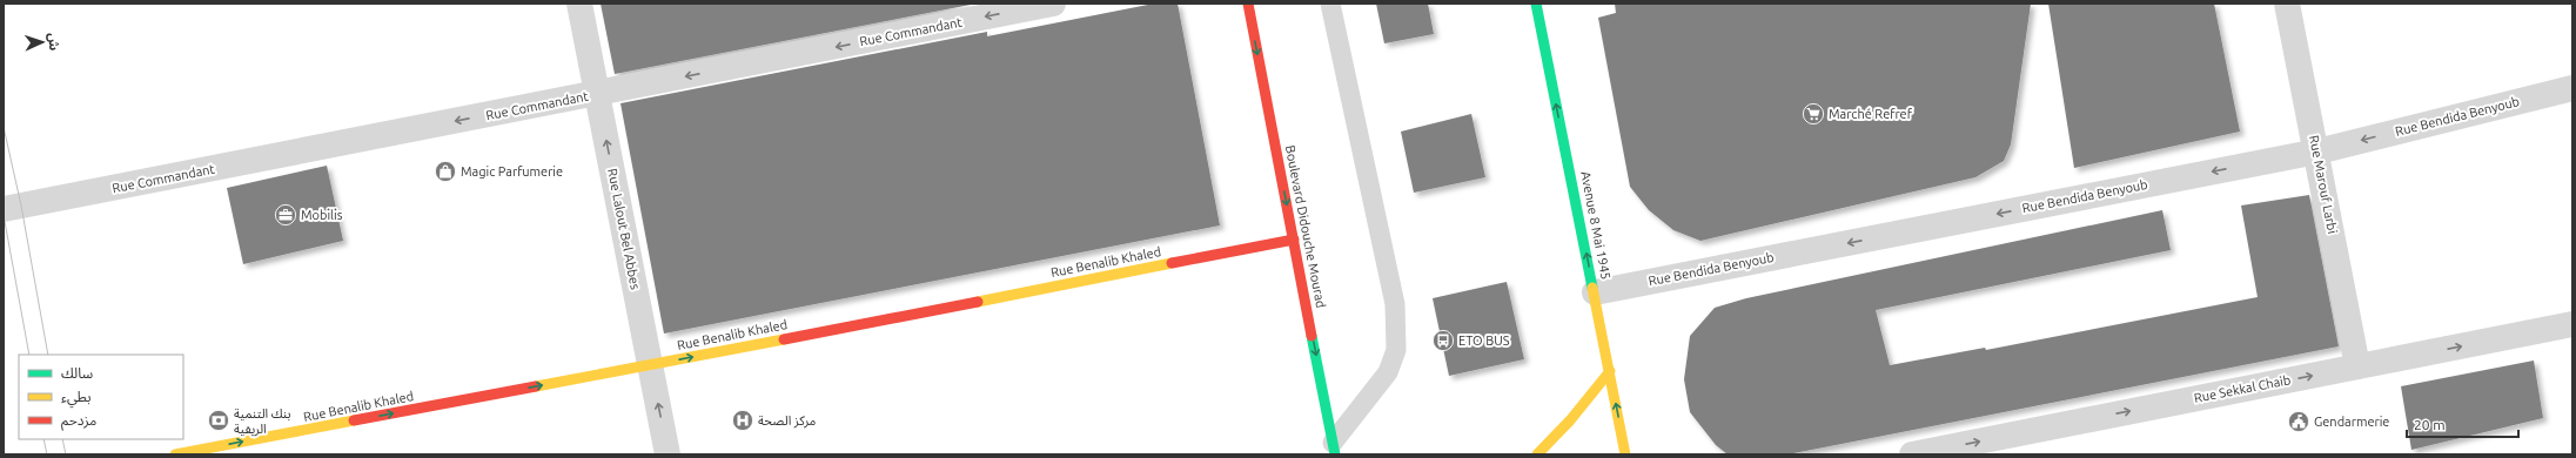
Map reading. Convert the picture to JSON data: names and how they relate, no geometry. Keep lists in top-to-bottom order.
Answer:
{
  "streets": {
    "street": [
      "Rue Commandant",
      "Rue Bendida Benyoub",
      "Rue Marouf Larbi",
      "Avenue 8 Mai 1945",
      "Boulevard Didouche Mourad",
      "Rue Lalout Bel Abbes",
      "Rue Benalib Khaled",
      "Rue Sekkal Chaib"
    ]
  },
  "crossings": [
    ["Rue Commandant", "Rue Lalout Bel Abbes"],
    ["Rue Bendida Benyoub", "Rue Marouf Larbi"],
    ["Rue Bendida Benyoub", "Avenue 8 Mai 1945"],
    ["Rue Marouf Larbi", "Rue Sekkal Chaib"],
    ["Boulevard Didouche Mourad", "Rue Benalib Khaled"],
    ["Rue Lalout Bel Abbes", "Rue Benalib Khaled"]
  ],
  "one_way": [
    "Rue Commandant",
    "Rue Bendida Benyoub",
    "Avenue 8 Mai 1945",
    "Boulevard Didouche Mourad",
    "Rue Lalout Bel Abbes",
    "Rue Benalib Khaled",
    "Rue Sekkal Chaib"
  ],
  "places": {
    "supermarket": ["Marché Refref"],
    "shop": ["Magic Parfumerie"],
    "office": ["Mobilis"],
    "bus stop": ["ETO BUS"],
    "bank": ["بنك التنمية الريفية"],
    "hospital": ["مركز الصحة"],
    "public building": ["Gendarmerie"]
  },
  "legend": ["سالك", "بطيء", "مزدحم"],
  "scale_bar": "20 m",
  "north": "right"
}
